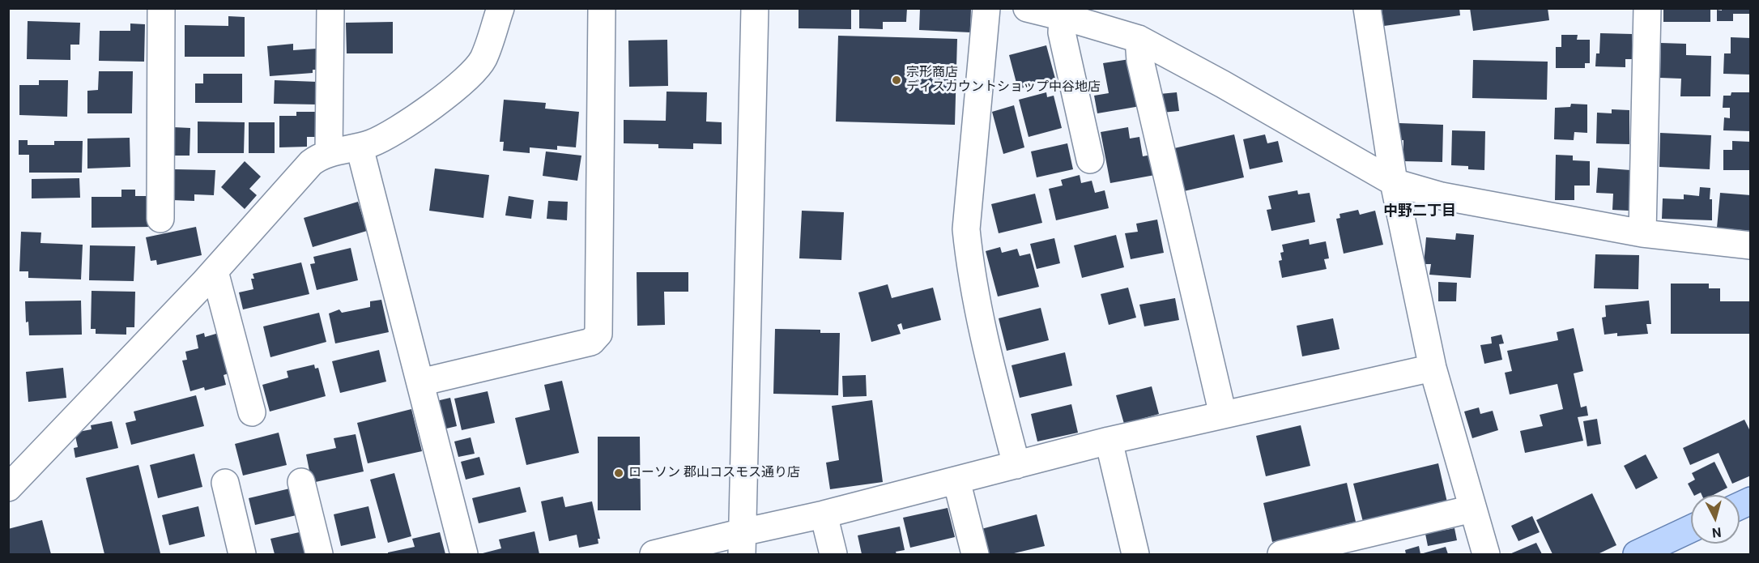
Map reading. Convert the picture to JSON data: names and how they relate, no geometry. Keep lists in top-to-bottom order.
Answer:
{
  "districts": ["中野二丁目"],
  "places": ["宗形商店 ディスカウントショップ中谷地店", "ローソン 郡山コスモス通り店"],
  "north": "bottom"
}
